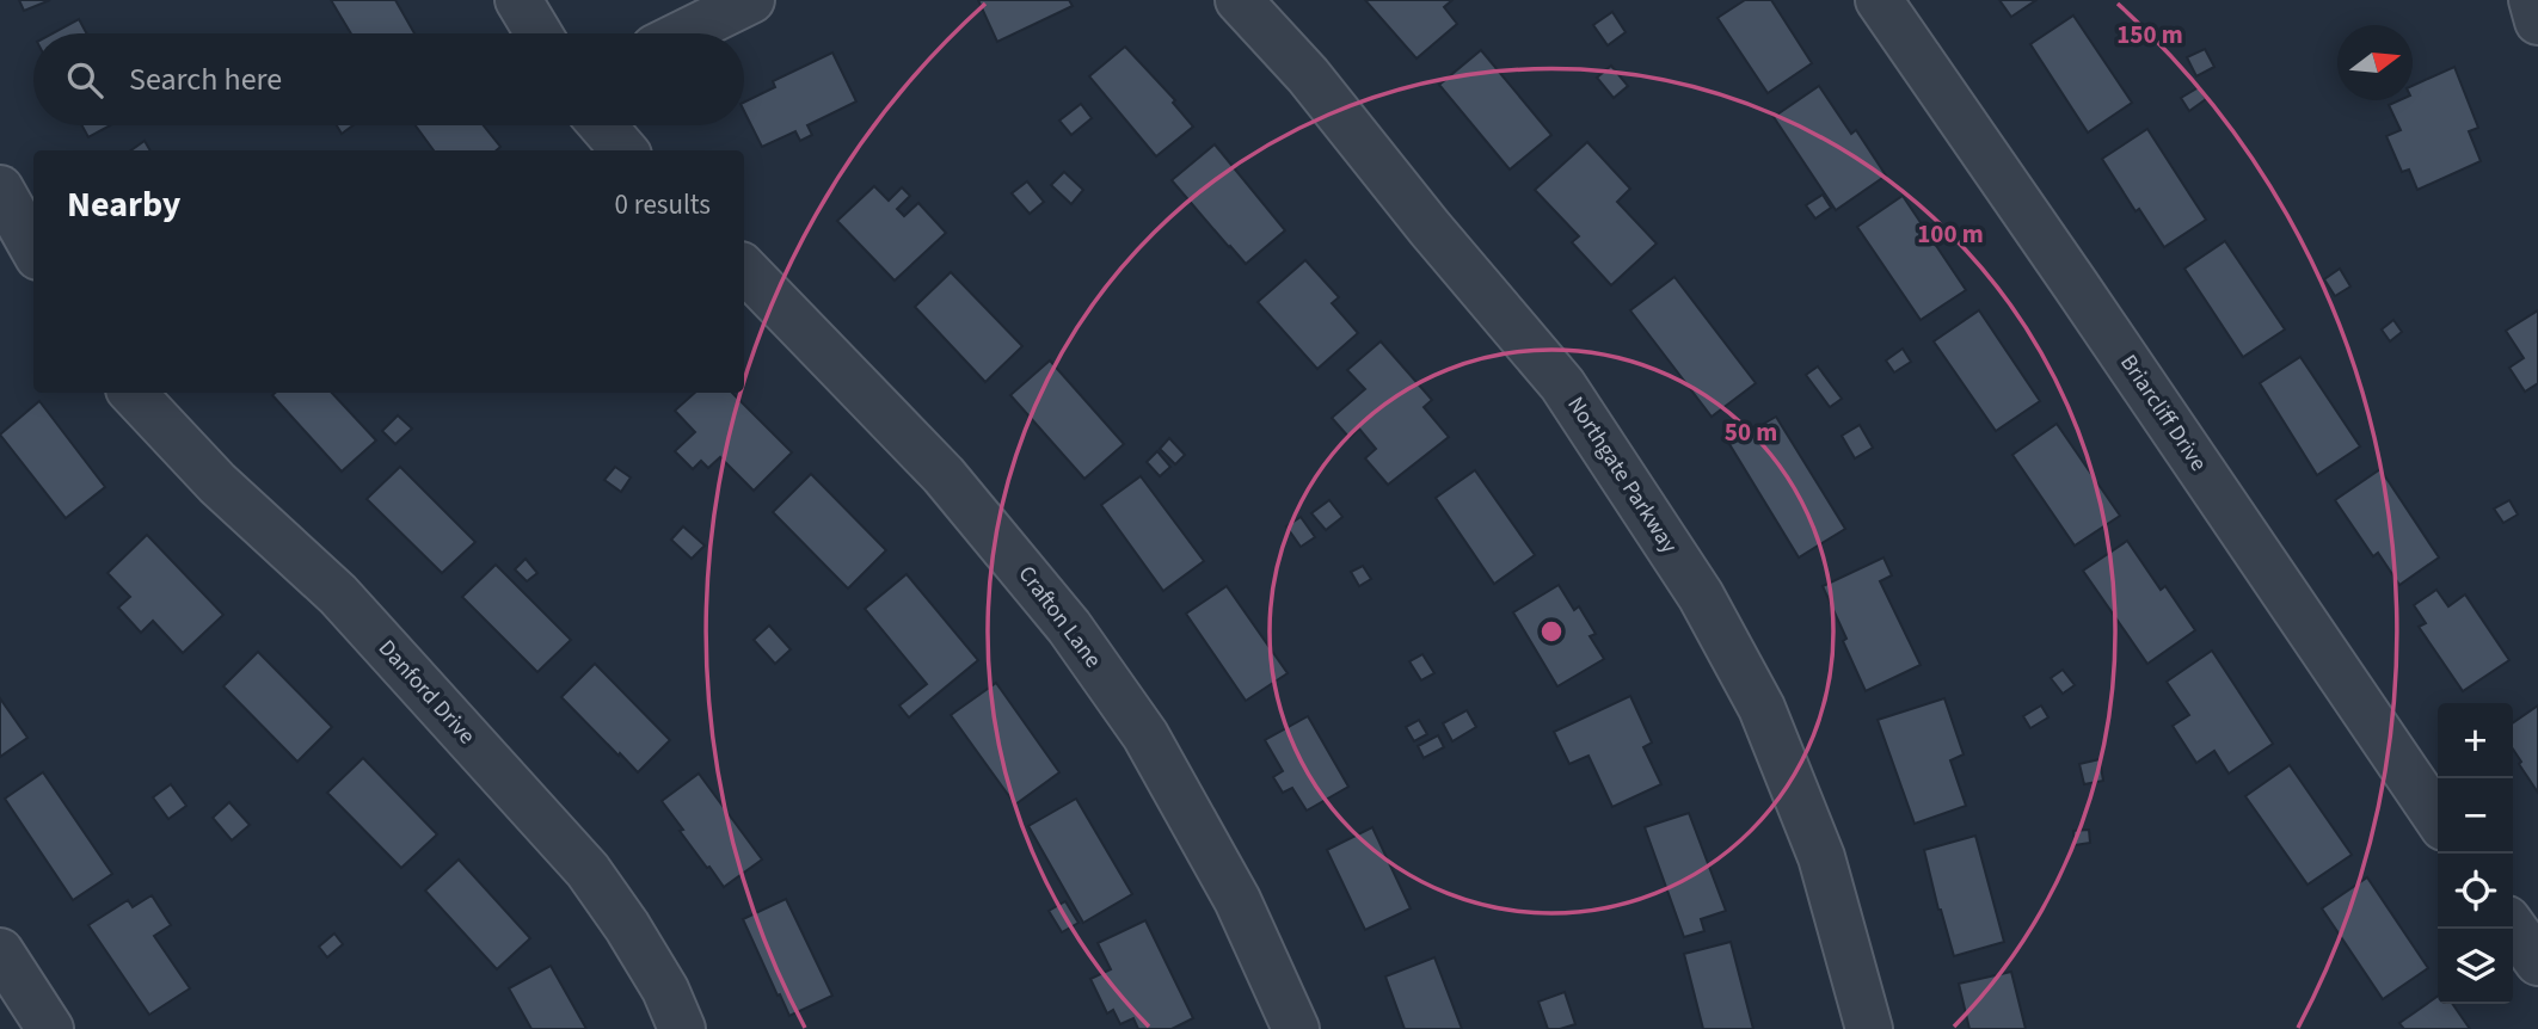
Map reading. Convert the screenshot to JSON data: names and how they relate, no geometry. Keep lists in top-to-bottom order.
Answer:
{
  "streets": {
    "street": [
      "Briarcliff Drive",
      "Northgate Parkway",
      "Crafton Lane",
      "Danford Drive"
    ]
  },
  "north": "right",
  "page": {
    "search": "Search here",
    "heading": ["Nearby", "0 results"],
    "map_buttons": ["+", "−"]
  },
  "rings": ["150 m", "100 m", "50 m"]
}
